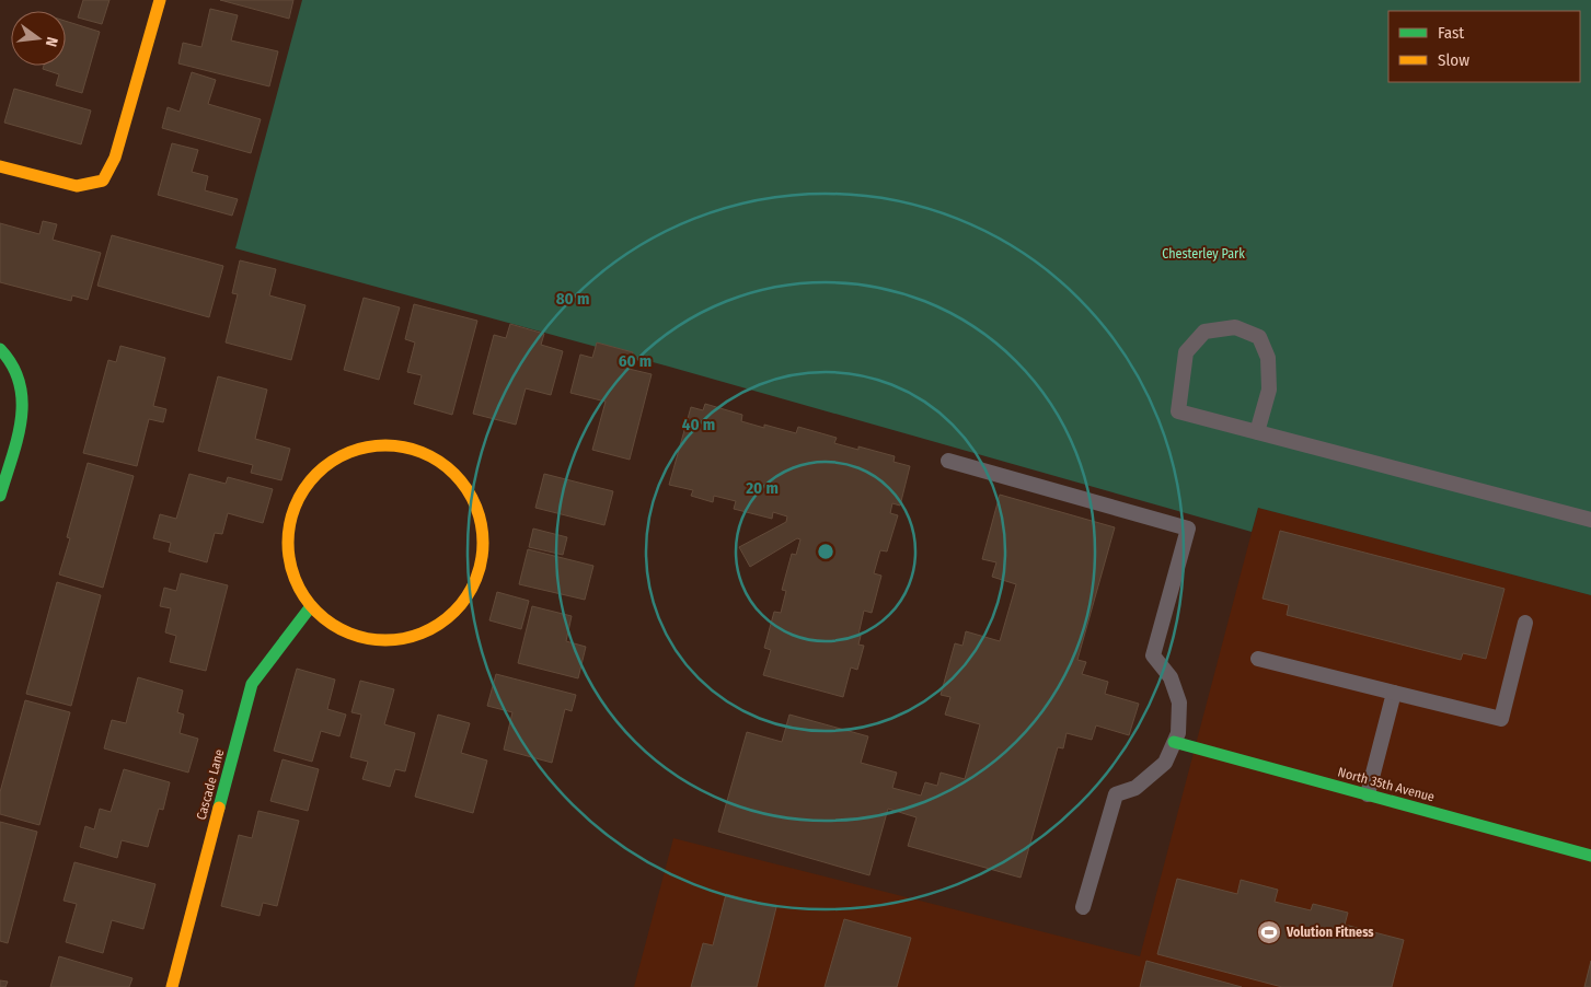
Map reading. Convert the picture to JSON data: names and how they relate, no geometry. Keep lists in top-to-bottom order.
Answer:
{
  "streets": {
    "street": ["Cascade Lane", "North 35th Avenue"]
  },
  "parks": ["Chesterley Park"],
  "places": {
    "sports": ["Volution Fitness"]
  },
  "legend": ["Fast", "Slow"],
  "north": "right",
  "rings": [
    "80 m",
    "60 m",
    "40 m",
    "20 m"
  ]
}
